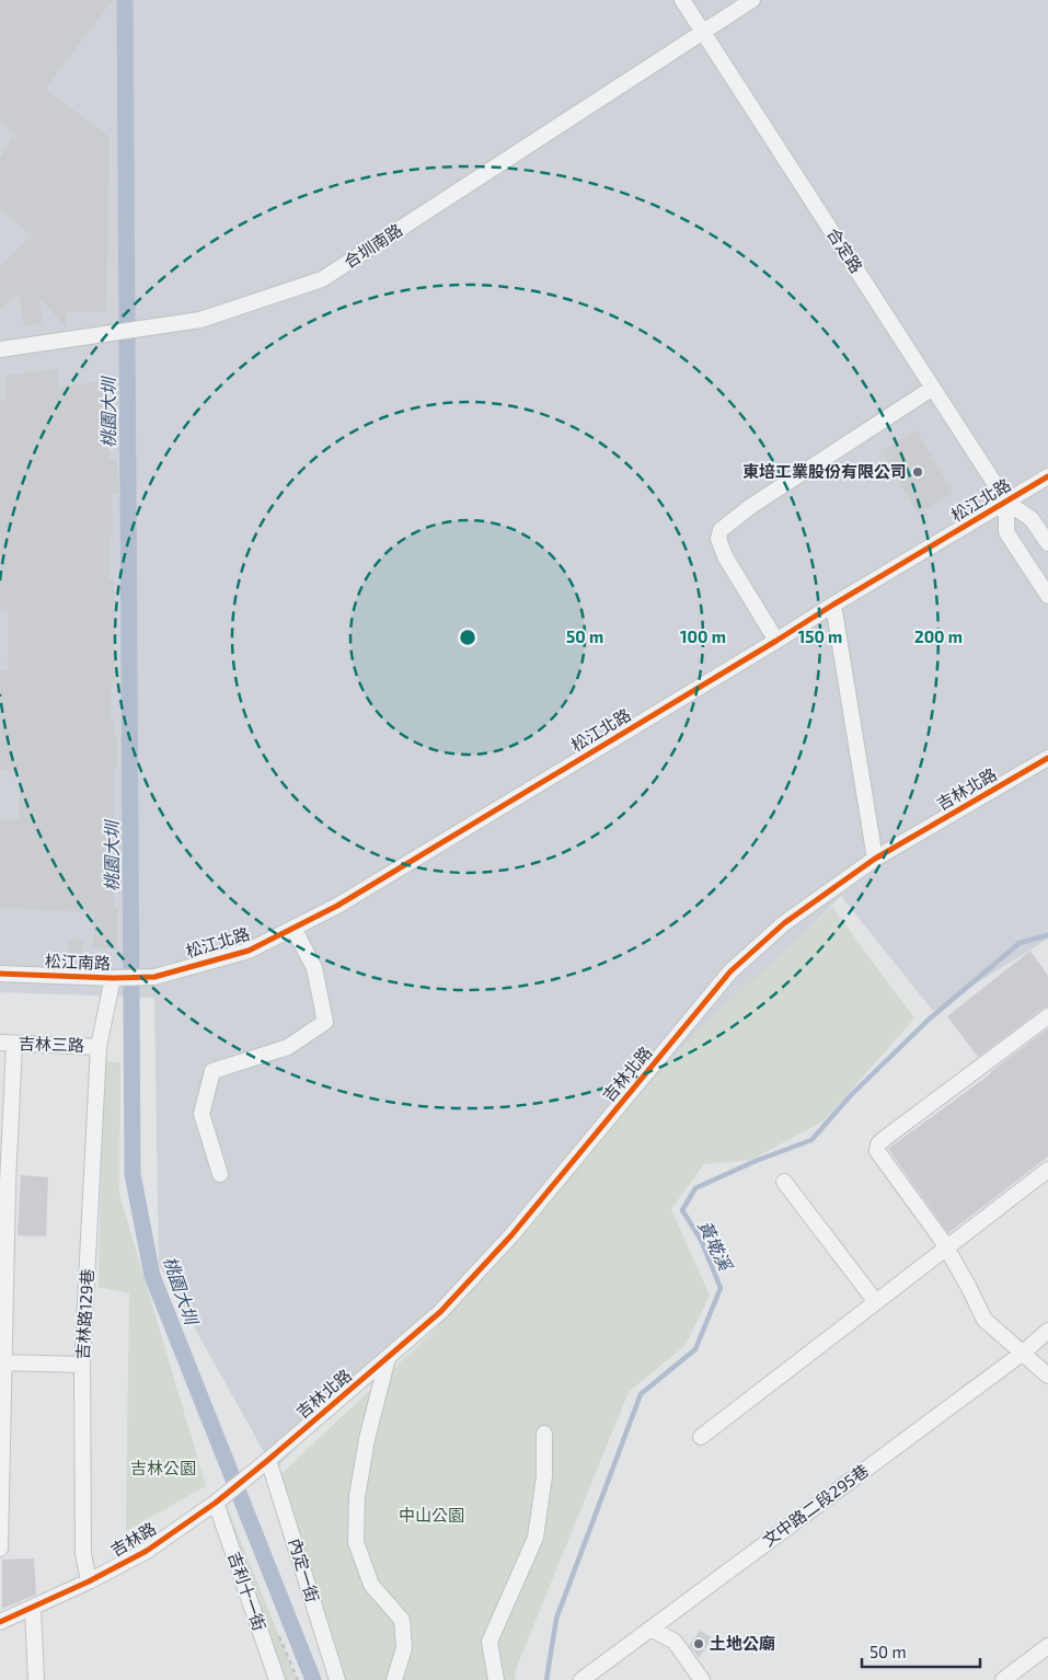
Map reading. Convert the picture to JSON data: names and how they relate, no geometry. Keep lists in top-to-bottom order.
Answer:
{
  "streets": {
    "street": [
      "合圳南路",
      "合定路",
      "松江北路",
      "吉林北路",
      "松江南路",
      "吉林三路",
      "吉林路129巷",
      "文中路二段295巷",
      "吉林路",
      "內定一街",
      "吉利十一街"
    ]
  },
  "crossings": [
    ["合圳南路", "合定路"],
    ["合定路", "松江北路"],
    ["松江北路", "松江南路"],
    ["吉林北路", "吉林路"],
    ["吉林北路", "內定一街"],
    ["松江南路", "吉林三路"],
    ["吉林三路", "吉林路129巷"],
    ["吉林路129巷", "吉林路"],
    ["吉林路", "內定一街"],
    ["吉林路", "吉利十一街"]
  ],
  "water": ["桃園大圳", "黃墘溪"],
  "parks": ["吉林公園", "中山公園"],
  "places": ["東培工業股份有限公司", "土地公廟"],
  "scale_bar": "50 m",
  "rings": [
    "50 m",
    "100 m",
    "150 m",
    "200 m"
  ]
}
